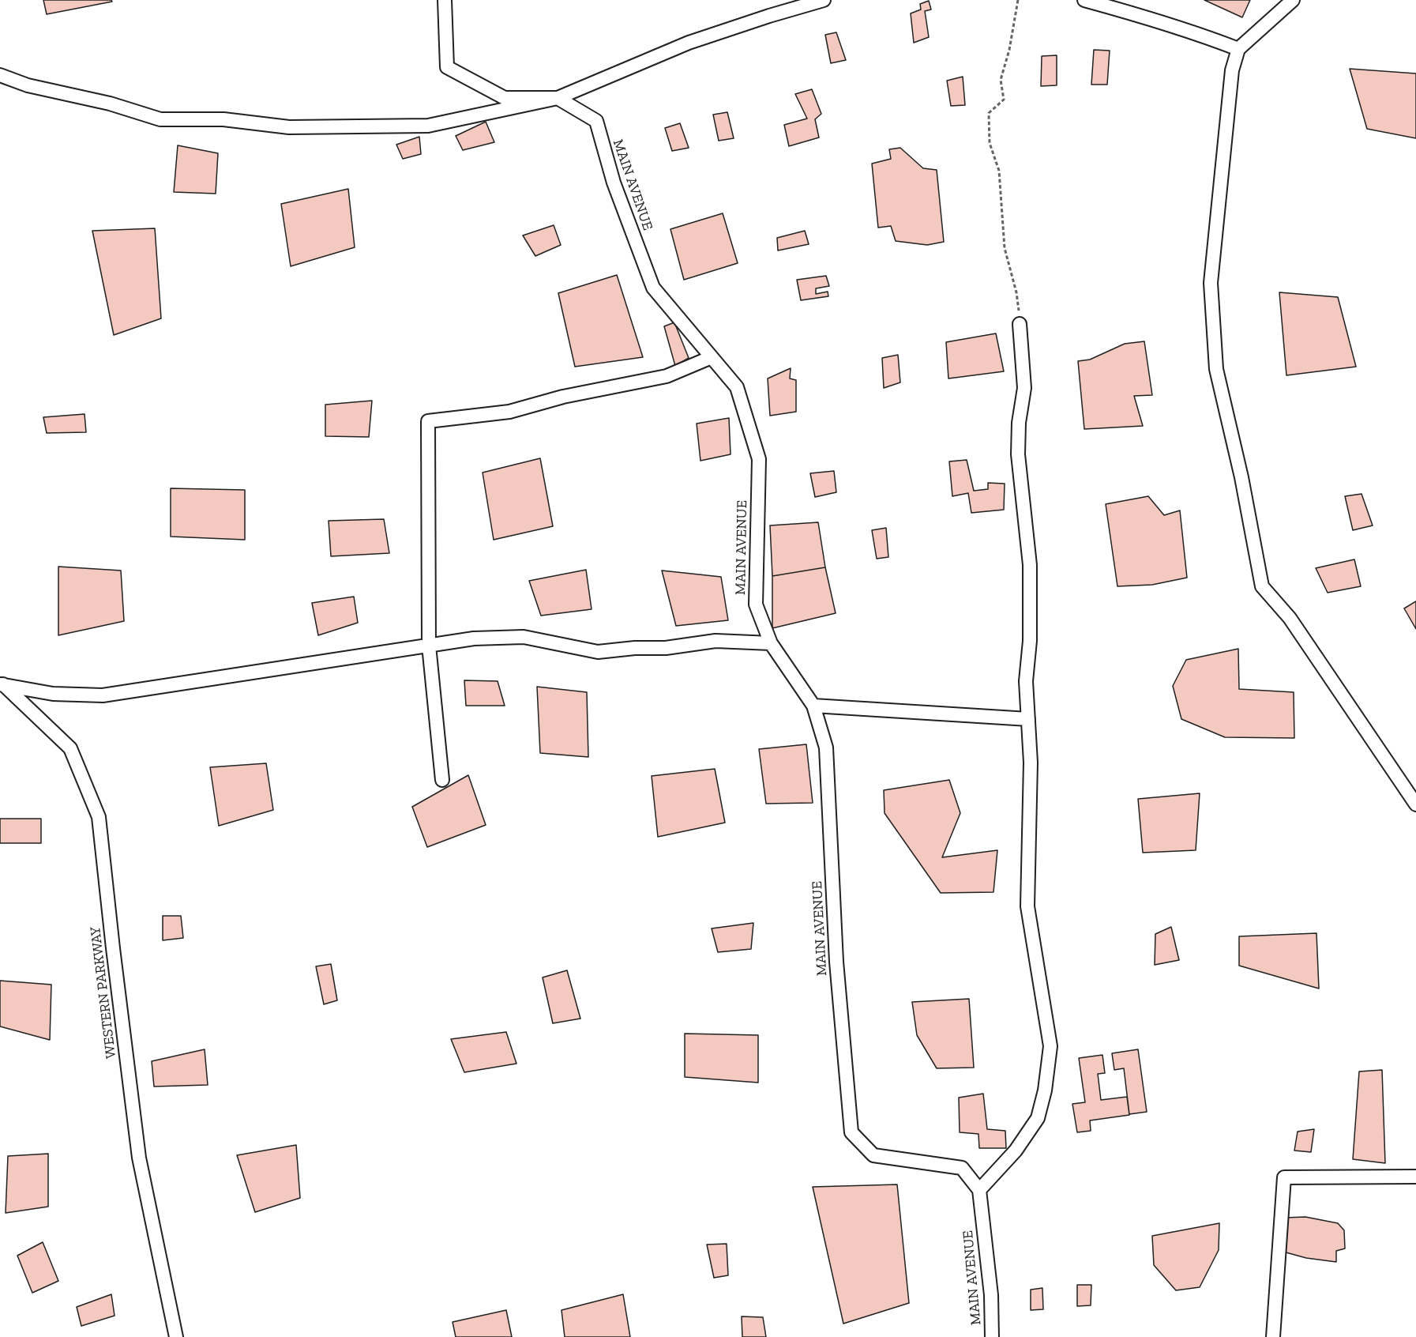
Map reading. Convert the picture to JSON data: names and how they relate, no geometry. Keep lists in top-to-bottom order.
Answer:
{
  "streets": {
    "street": ["MAIN AVENUE", "WESTERN PARKWAY"]
  }
}
